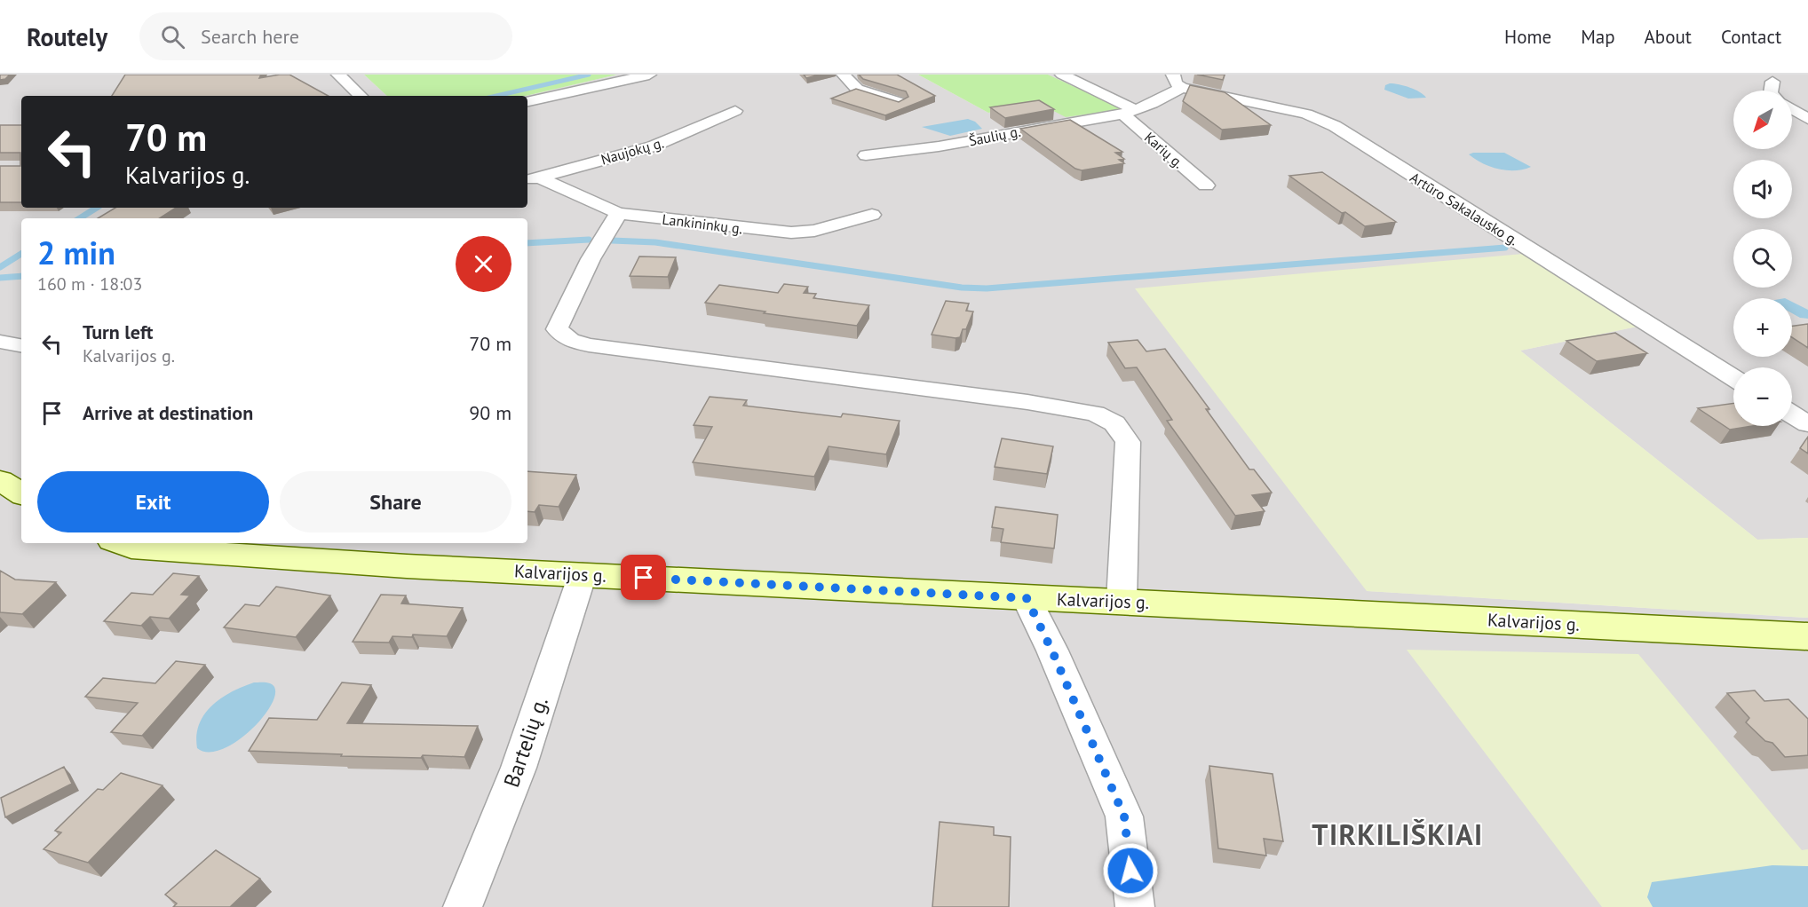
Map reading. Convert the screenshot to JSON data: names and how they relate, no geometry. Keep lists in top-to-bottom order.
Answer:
{
  "streets": {
    "main road": ["Kalvarijos g."],
    "street": [
      "Šaulių g.",
      "Karių g.",
      "Naujokų g.",
      "Artūro Sakalausko g.",
      "Lankininkų g.",
      "Bartelių g."
    ]
  },
  "crossings": [
    ["Šaulių g.", "Karių g."],
    ["Šaulių g.", "Artūro Sakalausko g."],
    ["Naujokų g.", "Lankininkų g."],
    ["Kalvarijos g.", "Bartelių g."]
  ],
  "districts": ["TIRKILIŠKIAI"],
  "north": "bottom left",
  "page": {
    "header": "Routely",
    "search": "Search here",
    "nav": [
      "Home",
      "Map",
      "About",
      "Contact"
    ],
    "map_buttons": ["+", "−"],
    "turn": ["70 m", "Kalvarijos g."],
    "heading": ["2 min", "160 m · 18:03"],
    "list": [
      {
        "name": "Turn left",
        "note": "Kalvarijos g.",
        "value": "70 m"
      },
      {
        "name": "Arrive at destination",
        "value": "90 m"
      }
    ],
    "buttons": ["Exit", "Share"]
  }
}
